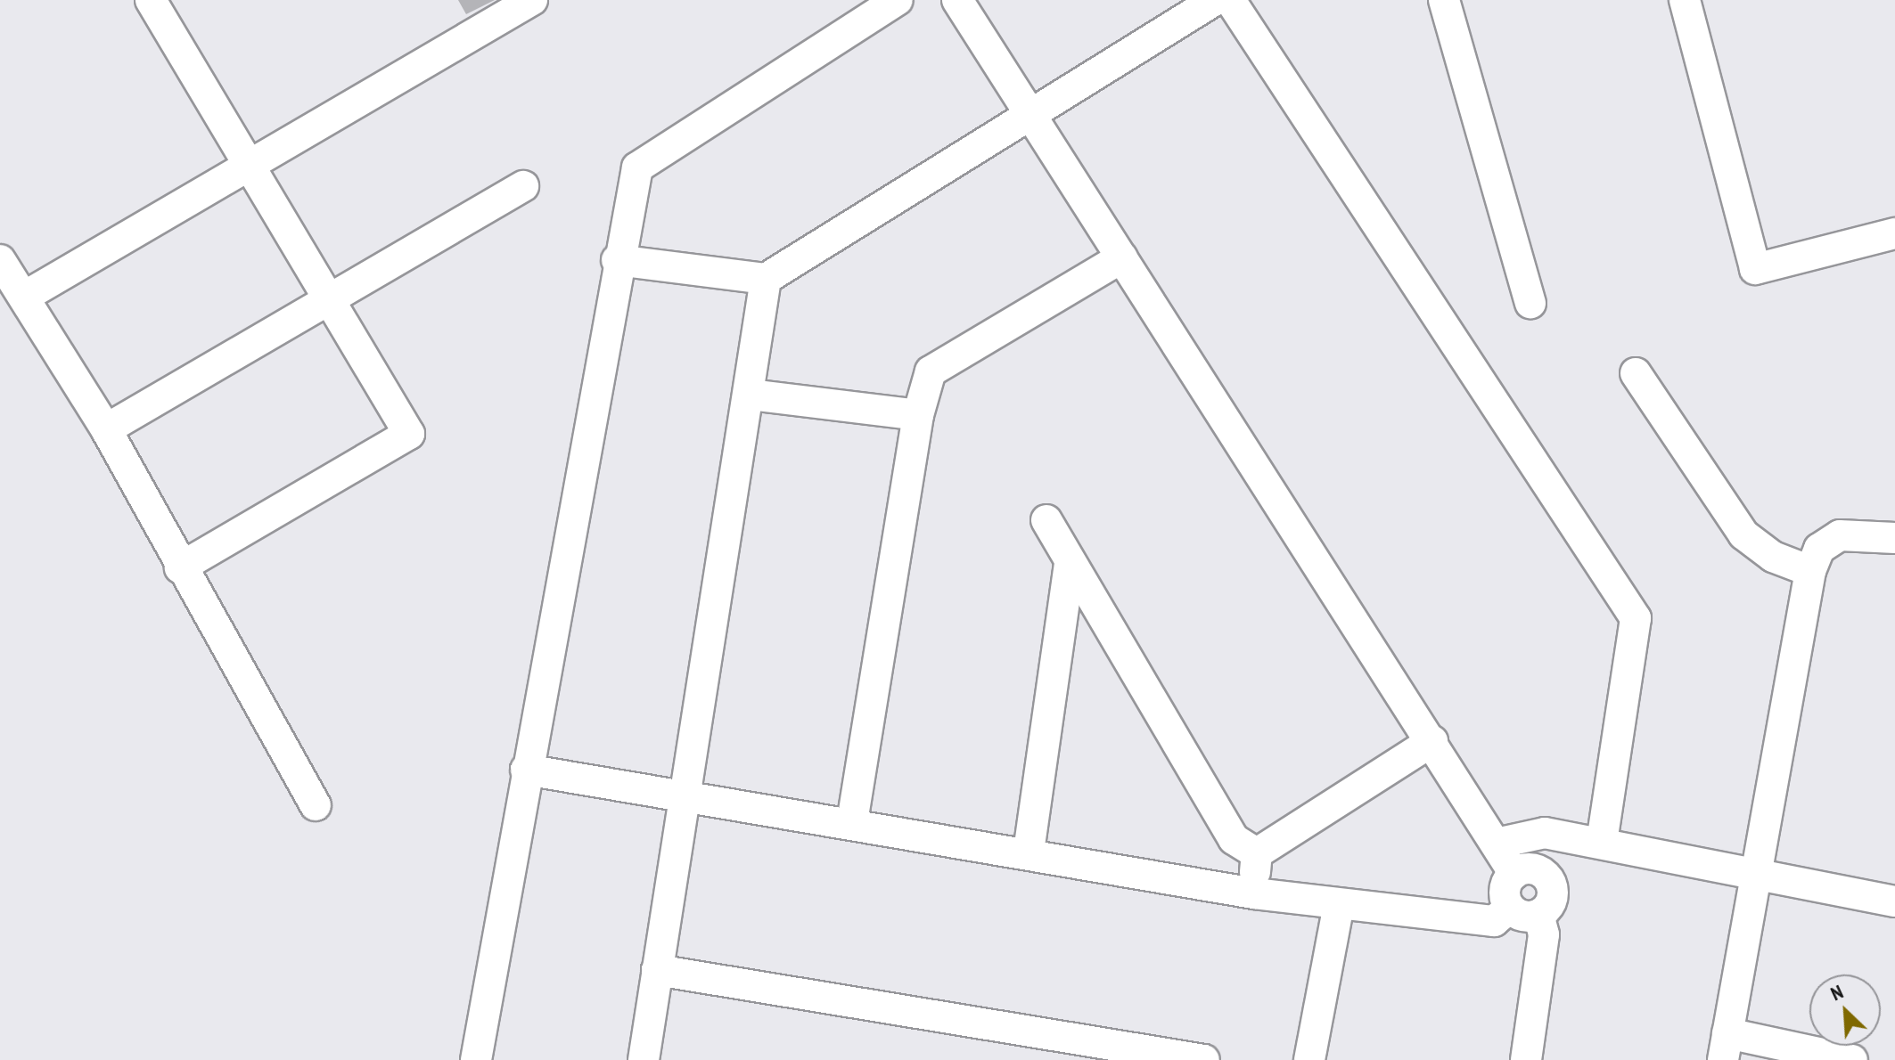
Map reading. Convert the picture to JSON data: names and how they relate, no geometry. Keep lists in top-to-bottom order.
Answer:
{
  "north": "top left"
}
